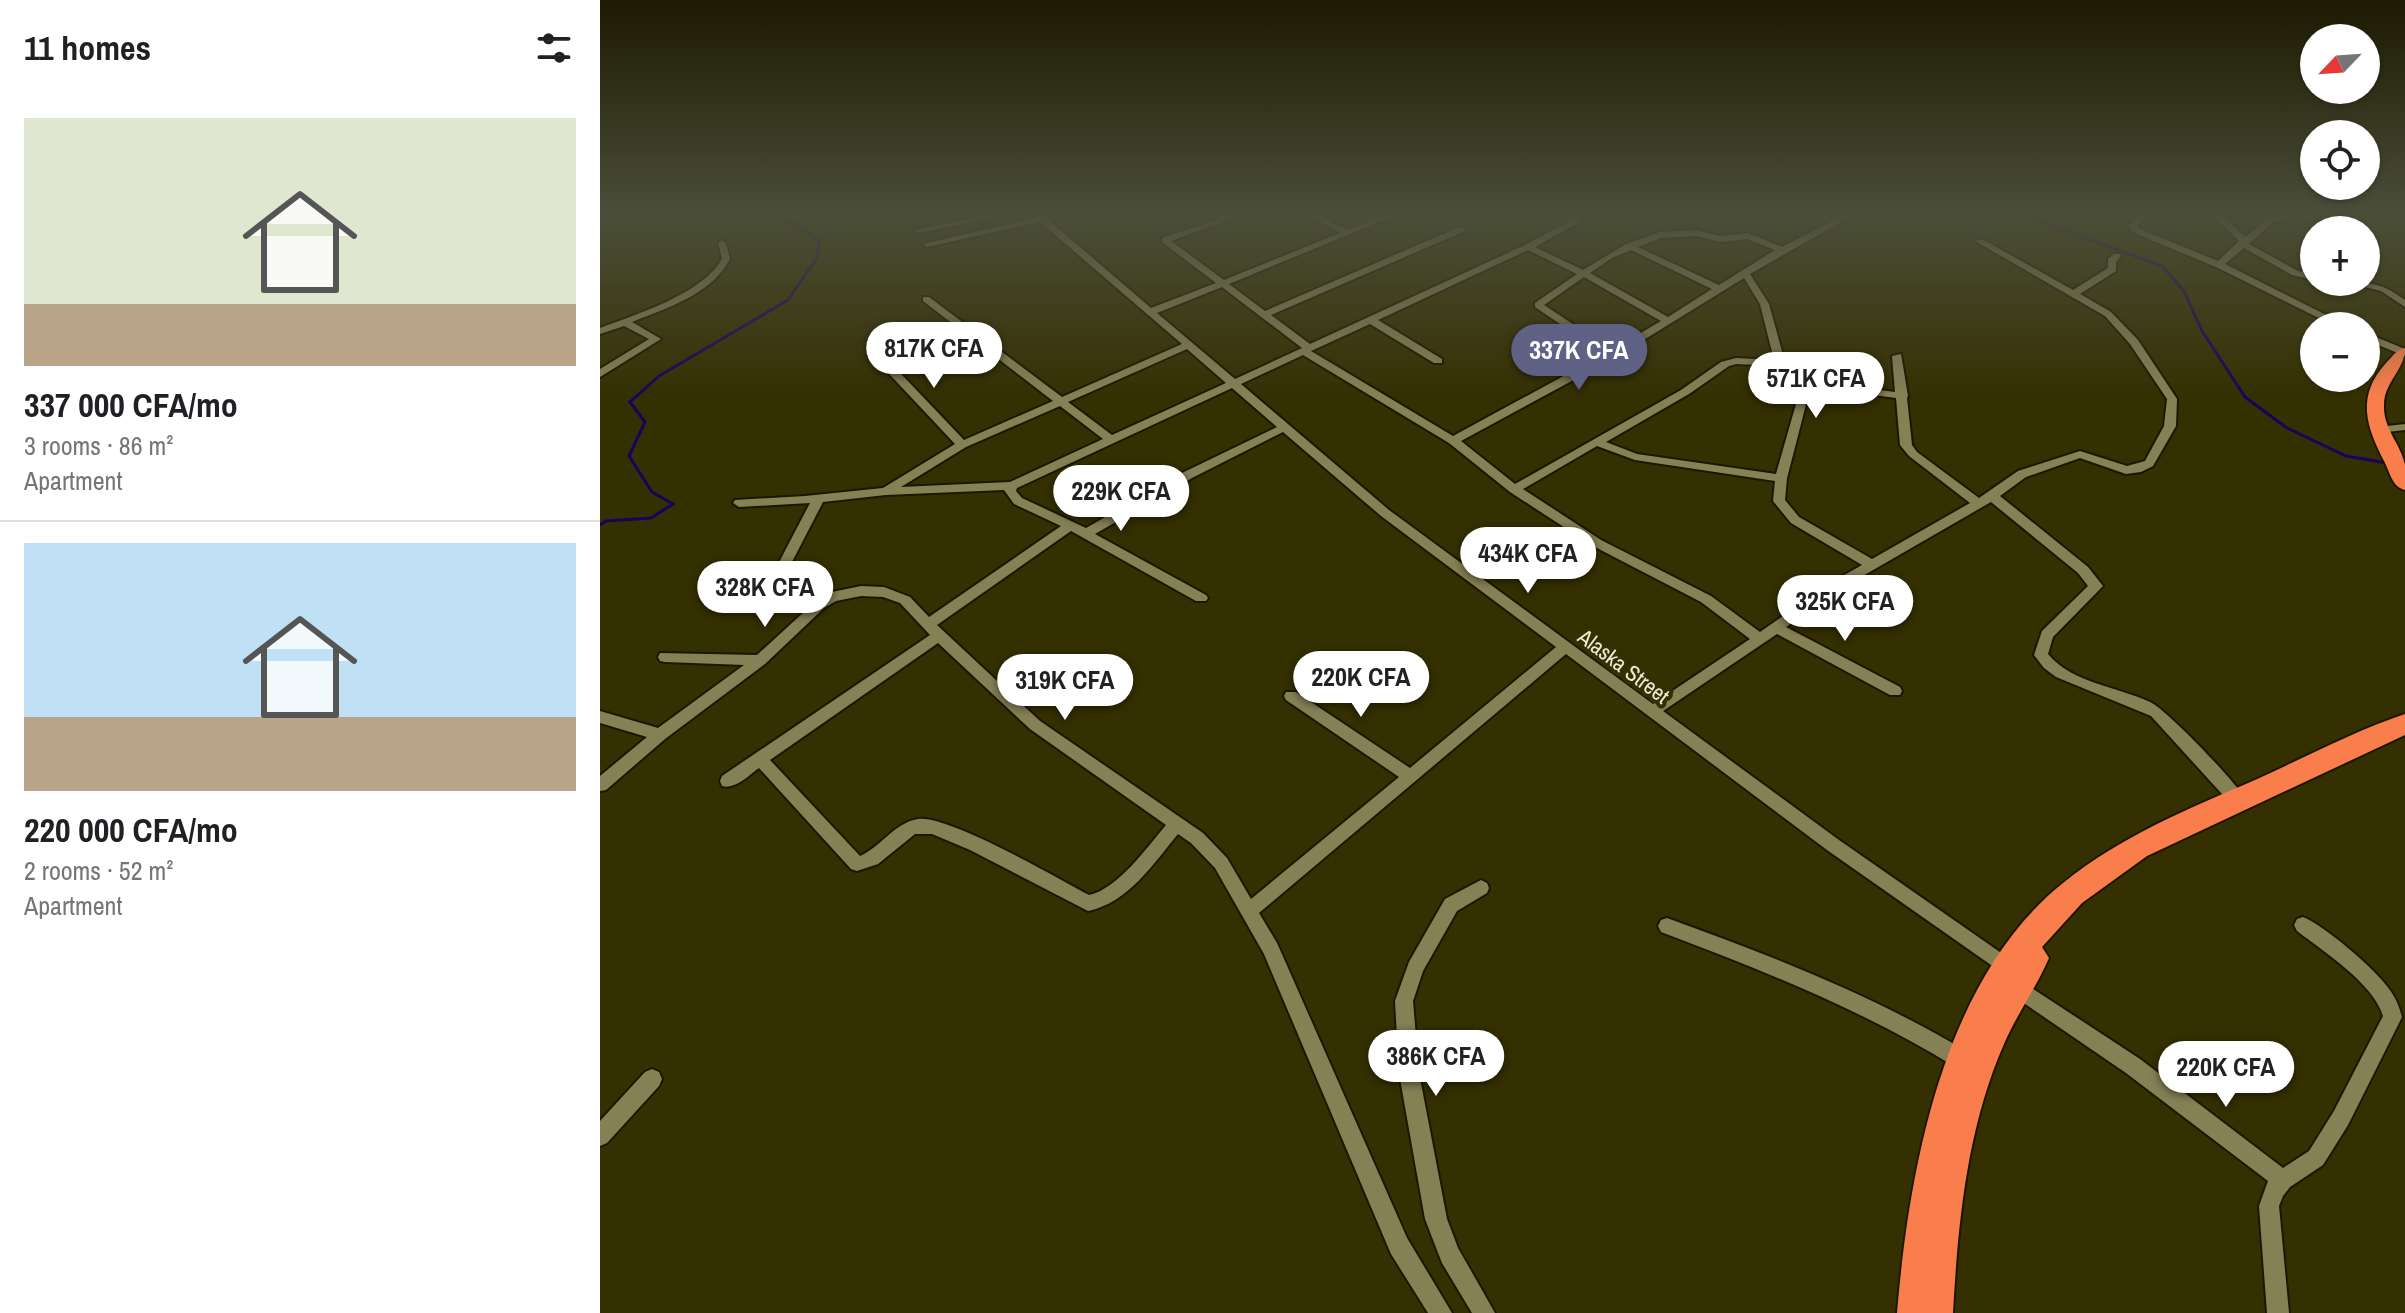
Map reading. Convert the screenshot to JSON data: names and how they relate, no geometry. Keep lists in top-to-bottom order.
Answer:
{
  "streets": {
    "street": ["Alaska Street"]
  },
  "north": "bottom left",
  "page": {
    "heading": "11 homes",
    "map_buttons": ["+", "−"],
    "list": [
      {
        "name": "337 000 CFA/mo",
        "note": "3 rooms · 86 m² · Apartment"
      },
      {
        "name": "220 000 CFA/mo",
        "note": "2 rooms · 52 m² · Apartment"
      }
    ],
    "price": [
      "817K CFA",
      "337K CFA",
      "571K CFA",
      "229K CFA",
      "434K CFA",
      "328K CFA",
      "325K CFA",
      "220K CFA",
      "319K CFA",
      "386K CFA",
      "220K CFA"
    ]
  }
}
